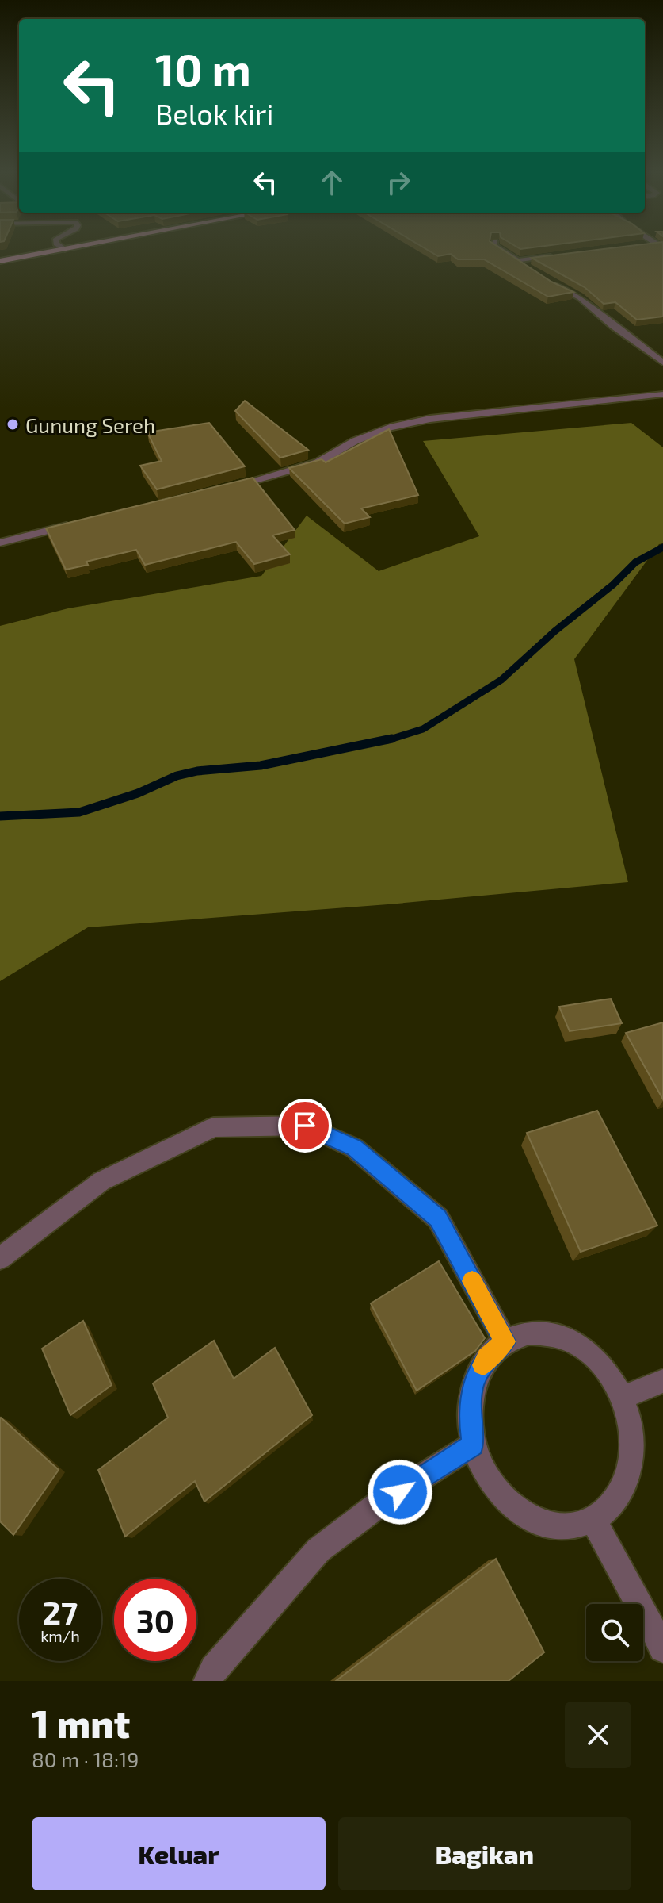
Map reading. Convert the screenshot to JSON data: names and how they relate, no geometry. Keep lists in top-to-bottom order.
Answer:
{
  "places": ["Gunung Sereh"],
  "page": {
    "turn": ["10 m", "Belok kiri"],
    "speed": "27 km/h",
    "limit": "30",
    "heading": ["1 mnt", "80 m · 18:19"],
    "buttons": ["Keluar", "Bagikan"]
  }
}
